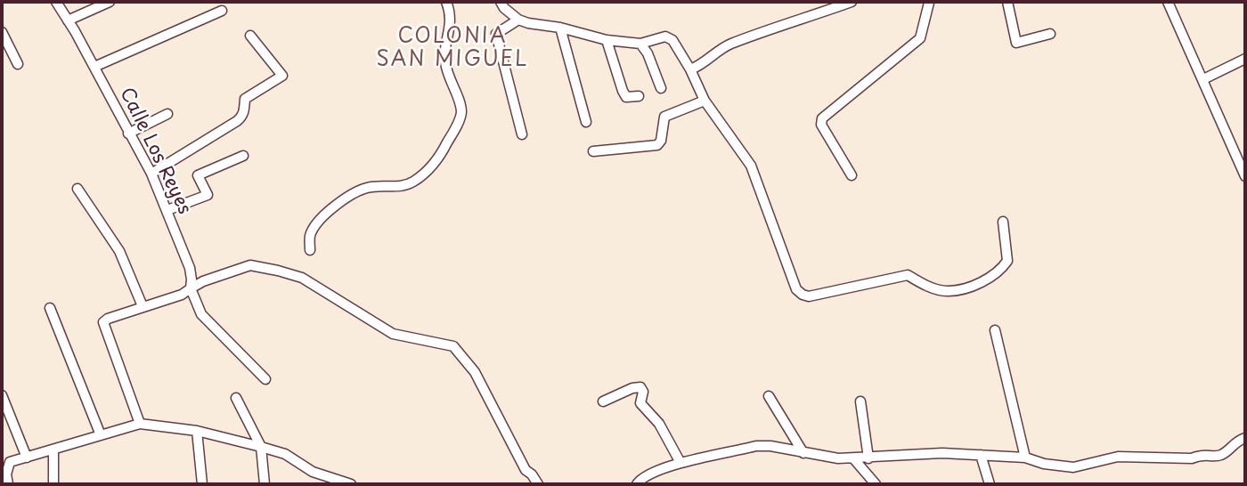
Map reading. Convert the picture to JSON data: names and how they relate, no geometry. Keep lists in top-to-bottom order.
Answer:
{
  "streets": {
    "street": ["Calle Los Reyes"]
  },
  "districts": ["COLONIA SAN MIGUEL"]
}
